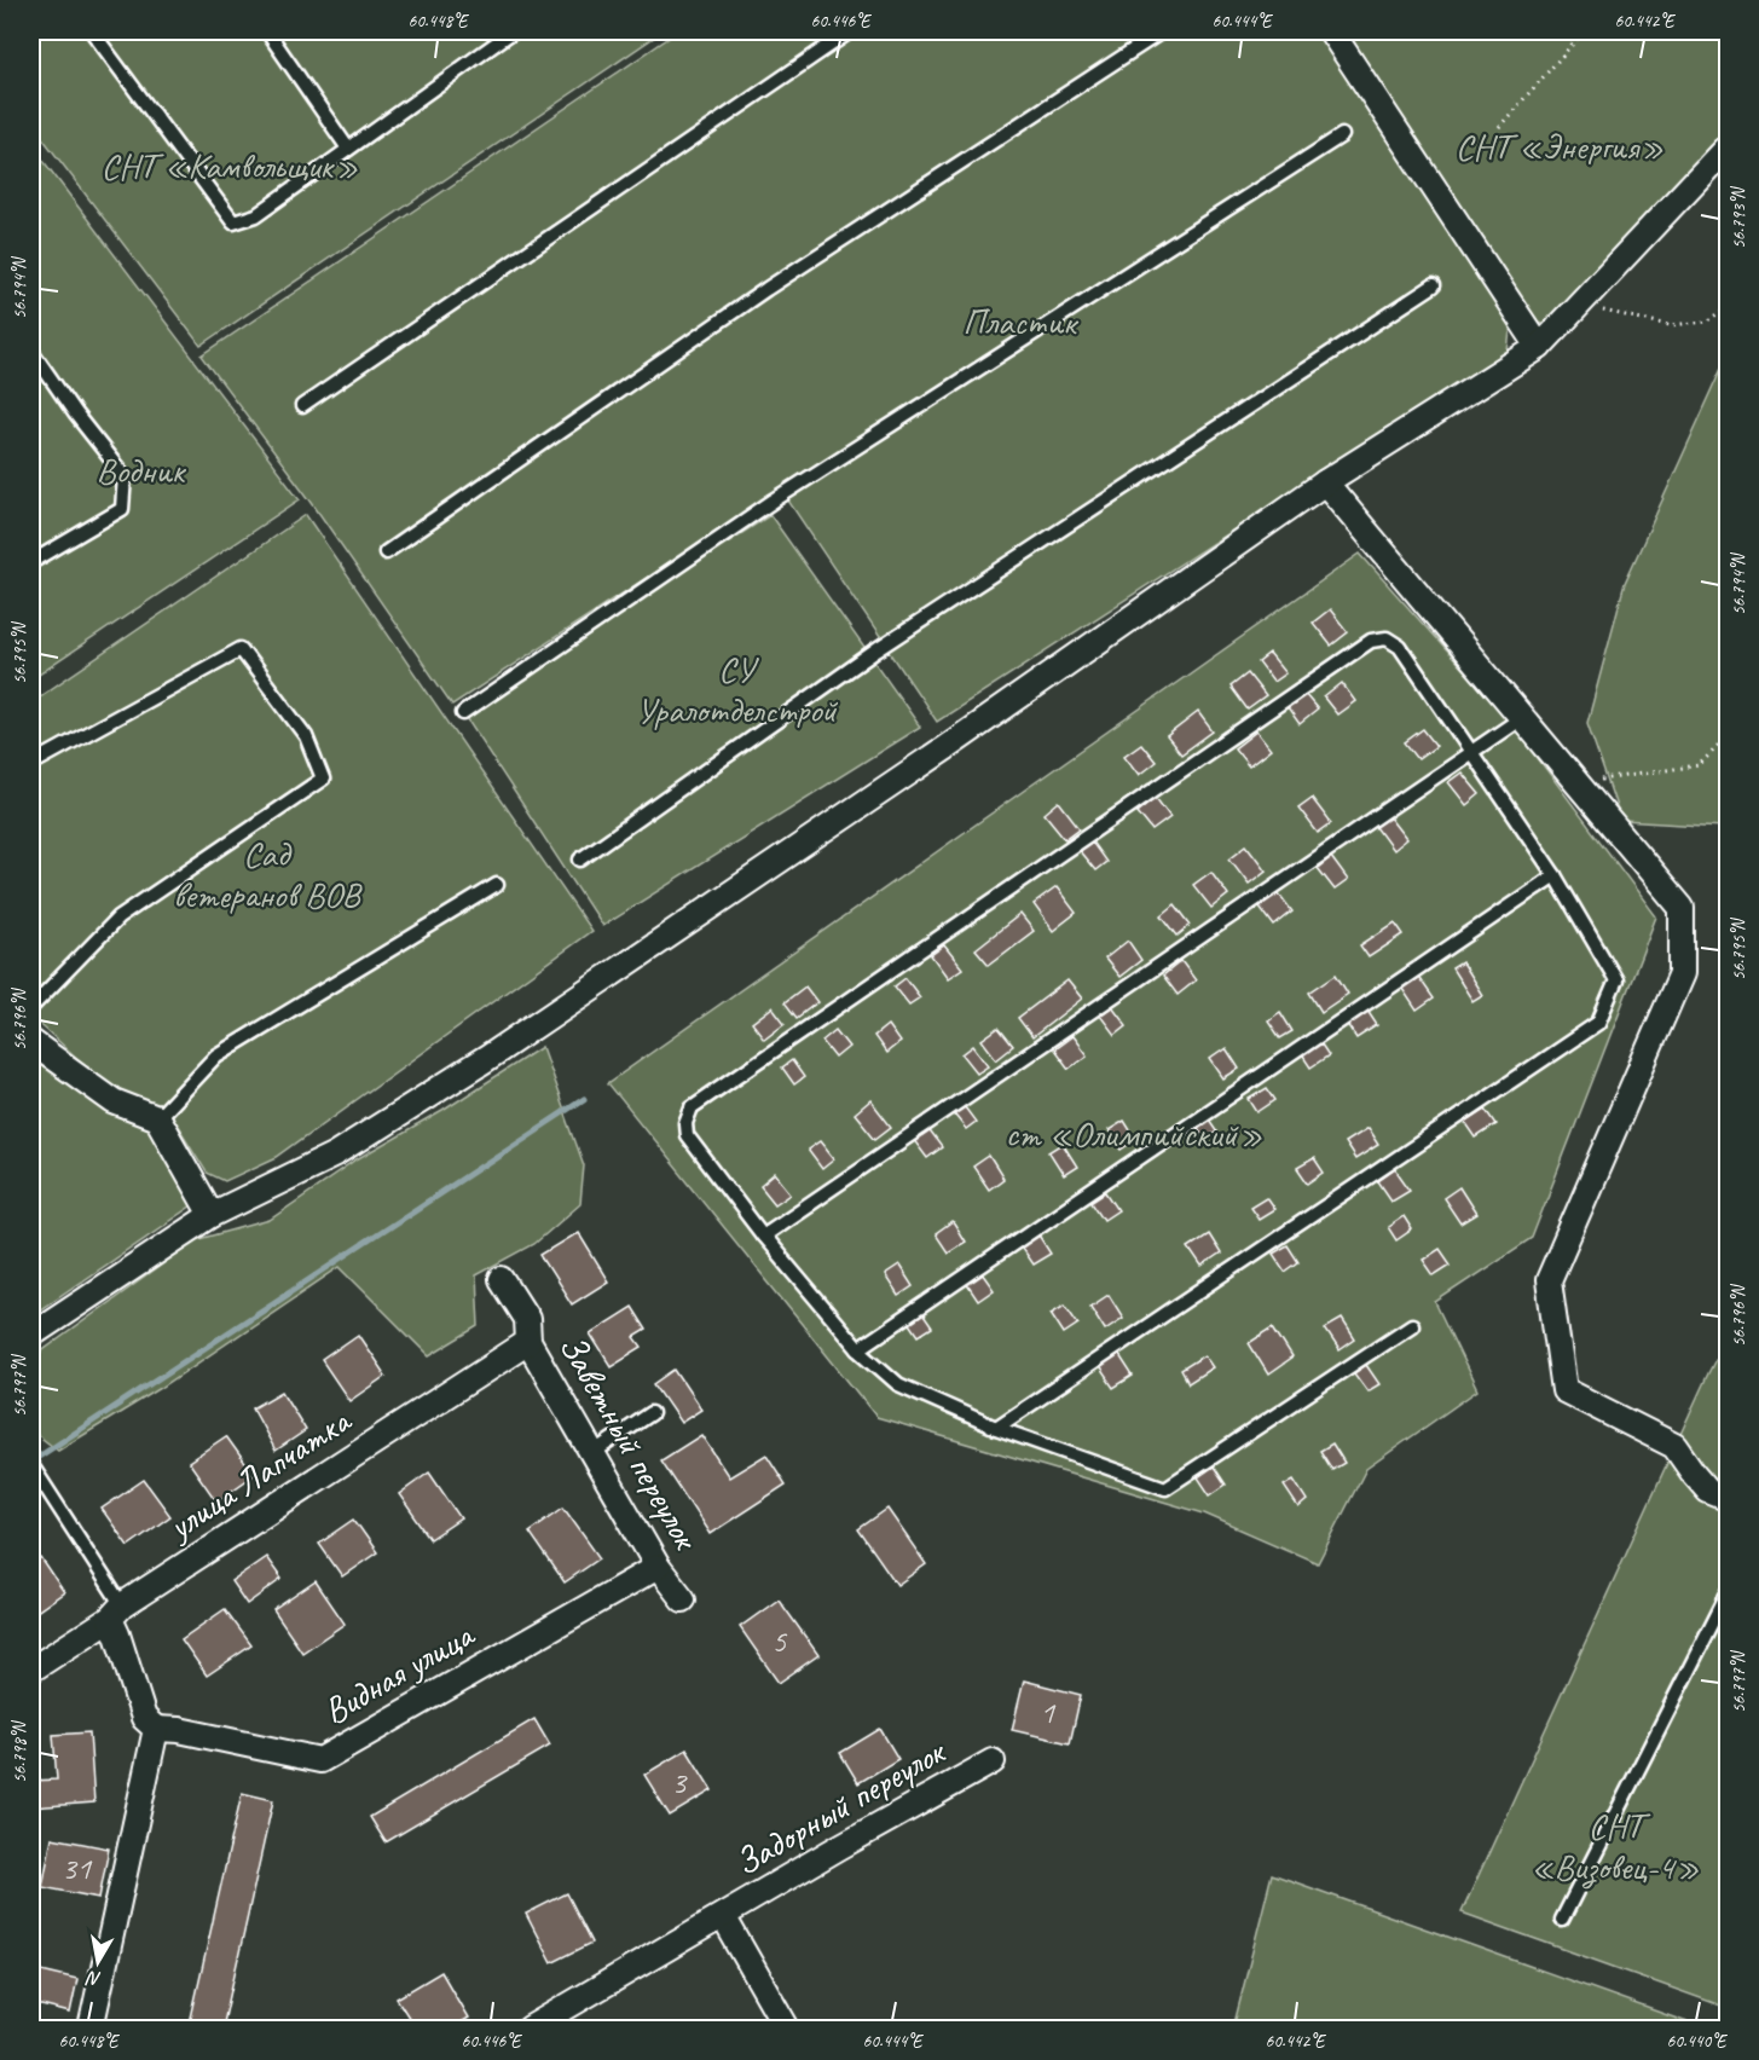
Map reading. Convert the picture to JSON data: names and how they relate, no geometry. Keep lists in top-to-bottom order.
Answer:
{
  "streets": {
    "street": [
      "Заветный переулок",
      "улица Лапчатка",
      "Видная улица",
      "Задорный переулок"
    ]
  },
  "crossings": [
    ["Заветный переулок", "улица Лапчатка"],
    ["Заветный переулок", "Видная улица"]
  ],
  "parks": [
    "СНТ «Энергия»",
    "СНТ «Камвольщик»",
    "Пластик",
    "Водник",
    "СУ Уралотделстрой",
    "Сад ветеранов ВОВ",
    "ст «Олимпийский»",
    "СНТ «Визовец-4»"
  ],
  "house_numbers": [
    "5",
    "1",
    "3",
    "31"
  ],
  "north": "bottom",
  "coordinates": [
    "60.448°E",
    "60.446°E",
    "60.444°E",
    "60.442°E",
    "56.793°N",
    "56.794°N",
    "56.795°N",
    "56.796°N",
    "56.797°N",
    "56.798°N",
    "60.440°E"
  ]
}
